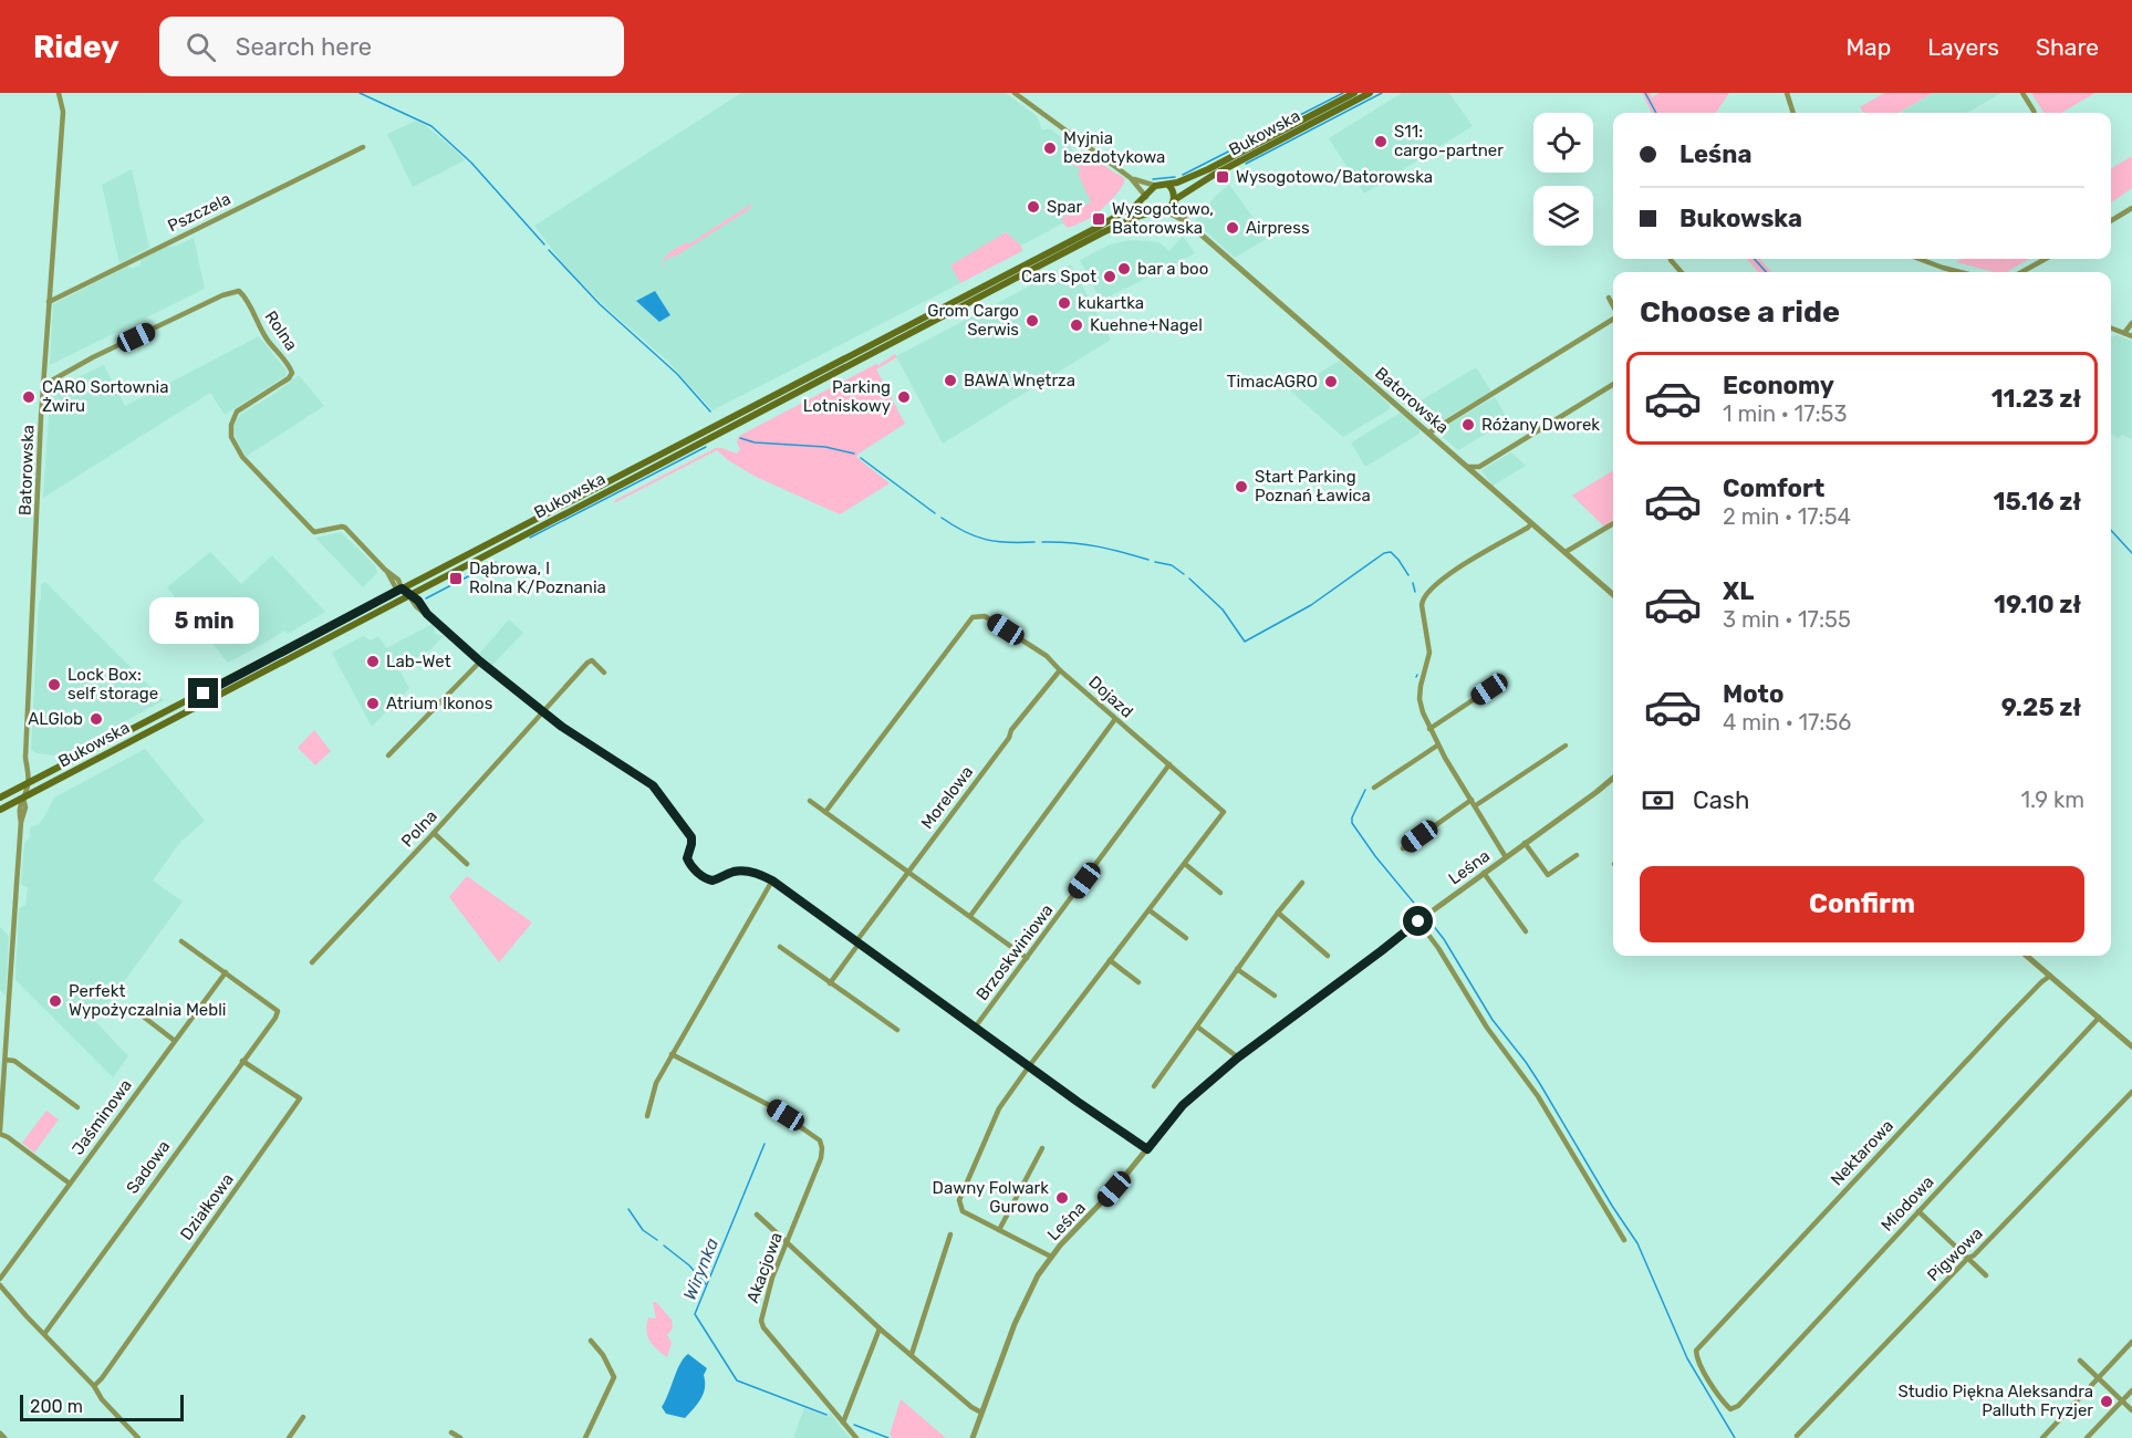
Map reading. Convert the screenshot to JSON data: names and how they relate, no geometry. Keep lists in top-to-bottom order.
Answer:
{
  "streets": {
    "main road": ["Bukowska"],
    "street": [
      "Pszczela",
      "Rolna",
      "Batorowska",
      "Dojazd",
      "Morelowa",
      "Polna",
      "Leśna",
      "Brzoskwiniowa",
      "Jaśminowa",
      "Nektarowa",
      "Sadowa",
      "Miodowa",
      "Działkowa",
      "Pigwowa",
      "Akacjowa"
    ]
  },
  "crossings": [
    ["Bukowska", "Rolna"],
    ["Bukowska", "Batorowska"],
    ["Pszczela", "Batorowska"],
    ["Rolna", "Batorowska"],
    ["Dojazd", "Morelowa"],
    ["Dojazd", "Brzoskwiniowa"],
    ["Jaśminowa", "Sadowa"],
    ["Nektarowa", "Miodowa"],
    ["Sadowa", "Działkowa"]
  ],
  "water": ["Wirynka"],
  "places": {
    "other": [
      "S11: cargo-partner",
      "Myjnia bezdotykowa",
      "Spar",
      "Airpress",
      "bar a boo",
      "Cars Spot",
      "kukartka",
      "Grom Cargo Serwis",
      "Kuehne+Nagel",
      "BAWA Wnętrza",
      "TimacAGRO",
      "CARO Sortownia Żwiru",
      "Parking Lotniskowy",
      "Różany Dworek",
      "Start Parking Poznań Ławica",
      "Lab-Wet",
      "Lock Box: self storage",
      "Atrium Ikonos",
      "ALGlob",
      "Perfekt Wypożyczalnia Mebli",
      "Dawny Folwark Gurowo",
      "Studio Piękna Aleksandra Palluth Fryzjer"
    ],
    "transit": ["Wysogotowo/Batorowska", "Wysogotowo, Batorowska", "Dąbrowa, I Rolna K/Poznania"]
  },
  "scale_bar": "200 m",
  "page": {
    "header": "Ridey",
    "search": "Search here",
    "nav": ["Map", "Layers", "Share"],
    "banner": ["Leśna", "Bukowska"],
    "heading": "Choose a ride",
    "list": [
      {
        "name": "Economy",
        "note": "1 min · 17:53",
        "value": "11.23 zł"
      },
      {
        "name": "Comfort",
        "note": "2 min · 17:54",
        "value": "15.16 zł"
      },
      {
        "name": "XL",
        "note": "3 min · 17:55",
        "value": "19.10 zł"
      },
      {
        "name": "Moto",
        "note": "4 min · 17:56",
        "value": "9.25 zł"
      }
    ],
    "bubble": "5 min",
    "pay": ["Cash", "1.9 km"],
    "buttons": "Confirm",
    "scale": "200 m"
  }
}
